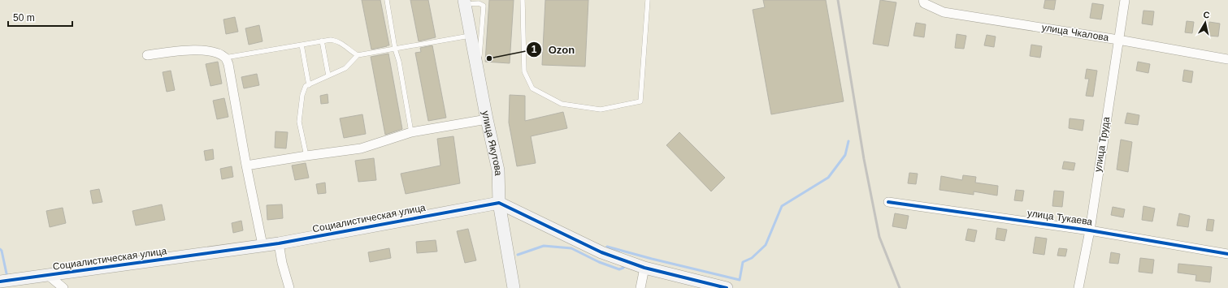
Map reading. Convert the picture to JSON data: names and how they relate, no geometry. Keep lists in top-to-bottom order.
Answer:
{
  "streets": {
    "street": [
      "улица Чкалова",
      "улица Якутова",
      "улица Труда",
      "улица Тукаева",
      "Социалистическая улица"
    ]
  },
  "crossings": [
    ["улица Чкалова", "улица Труда"],
    ["улица Якутова", "Социалистическая улица"],
    ["улица Труда", "улица Тукаева"]
  ],
  "places": ["Ozon"],
  "scale_bar": "50 m",
  "north": "top"
}
